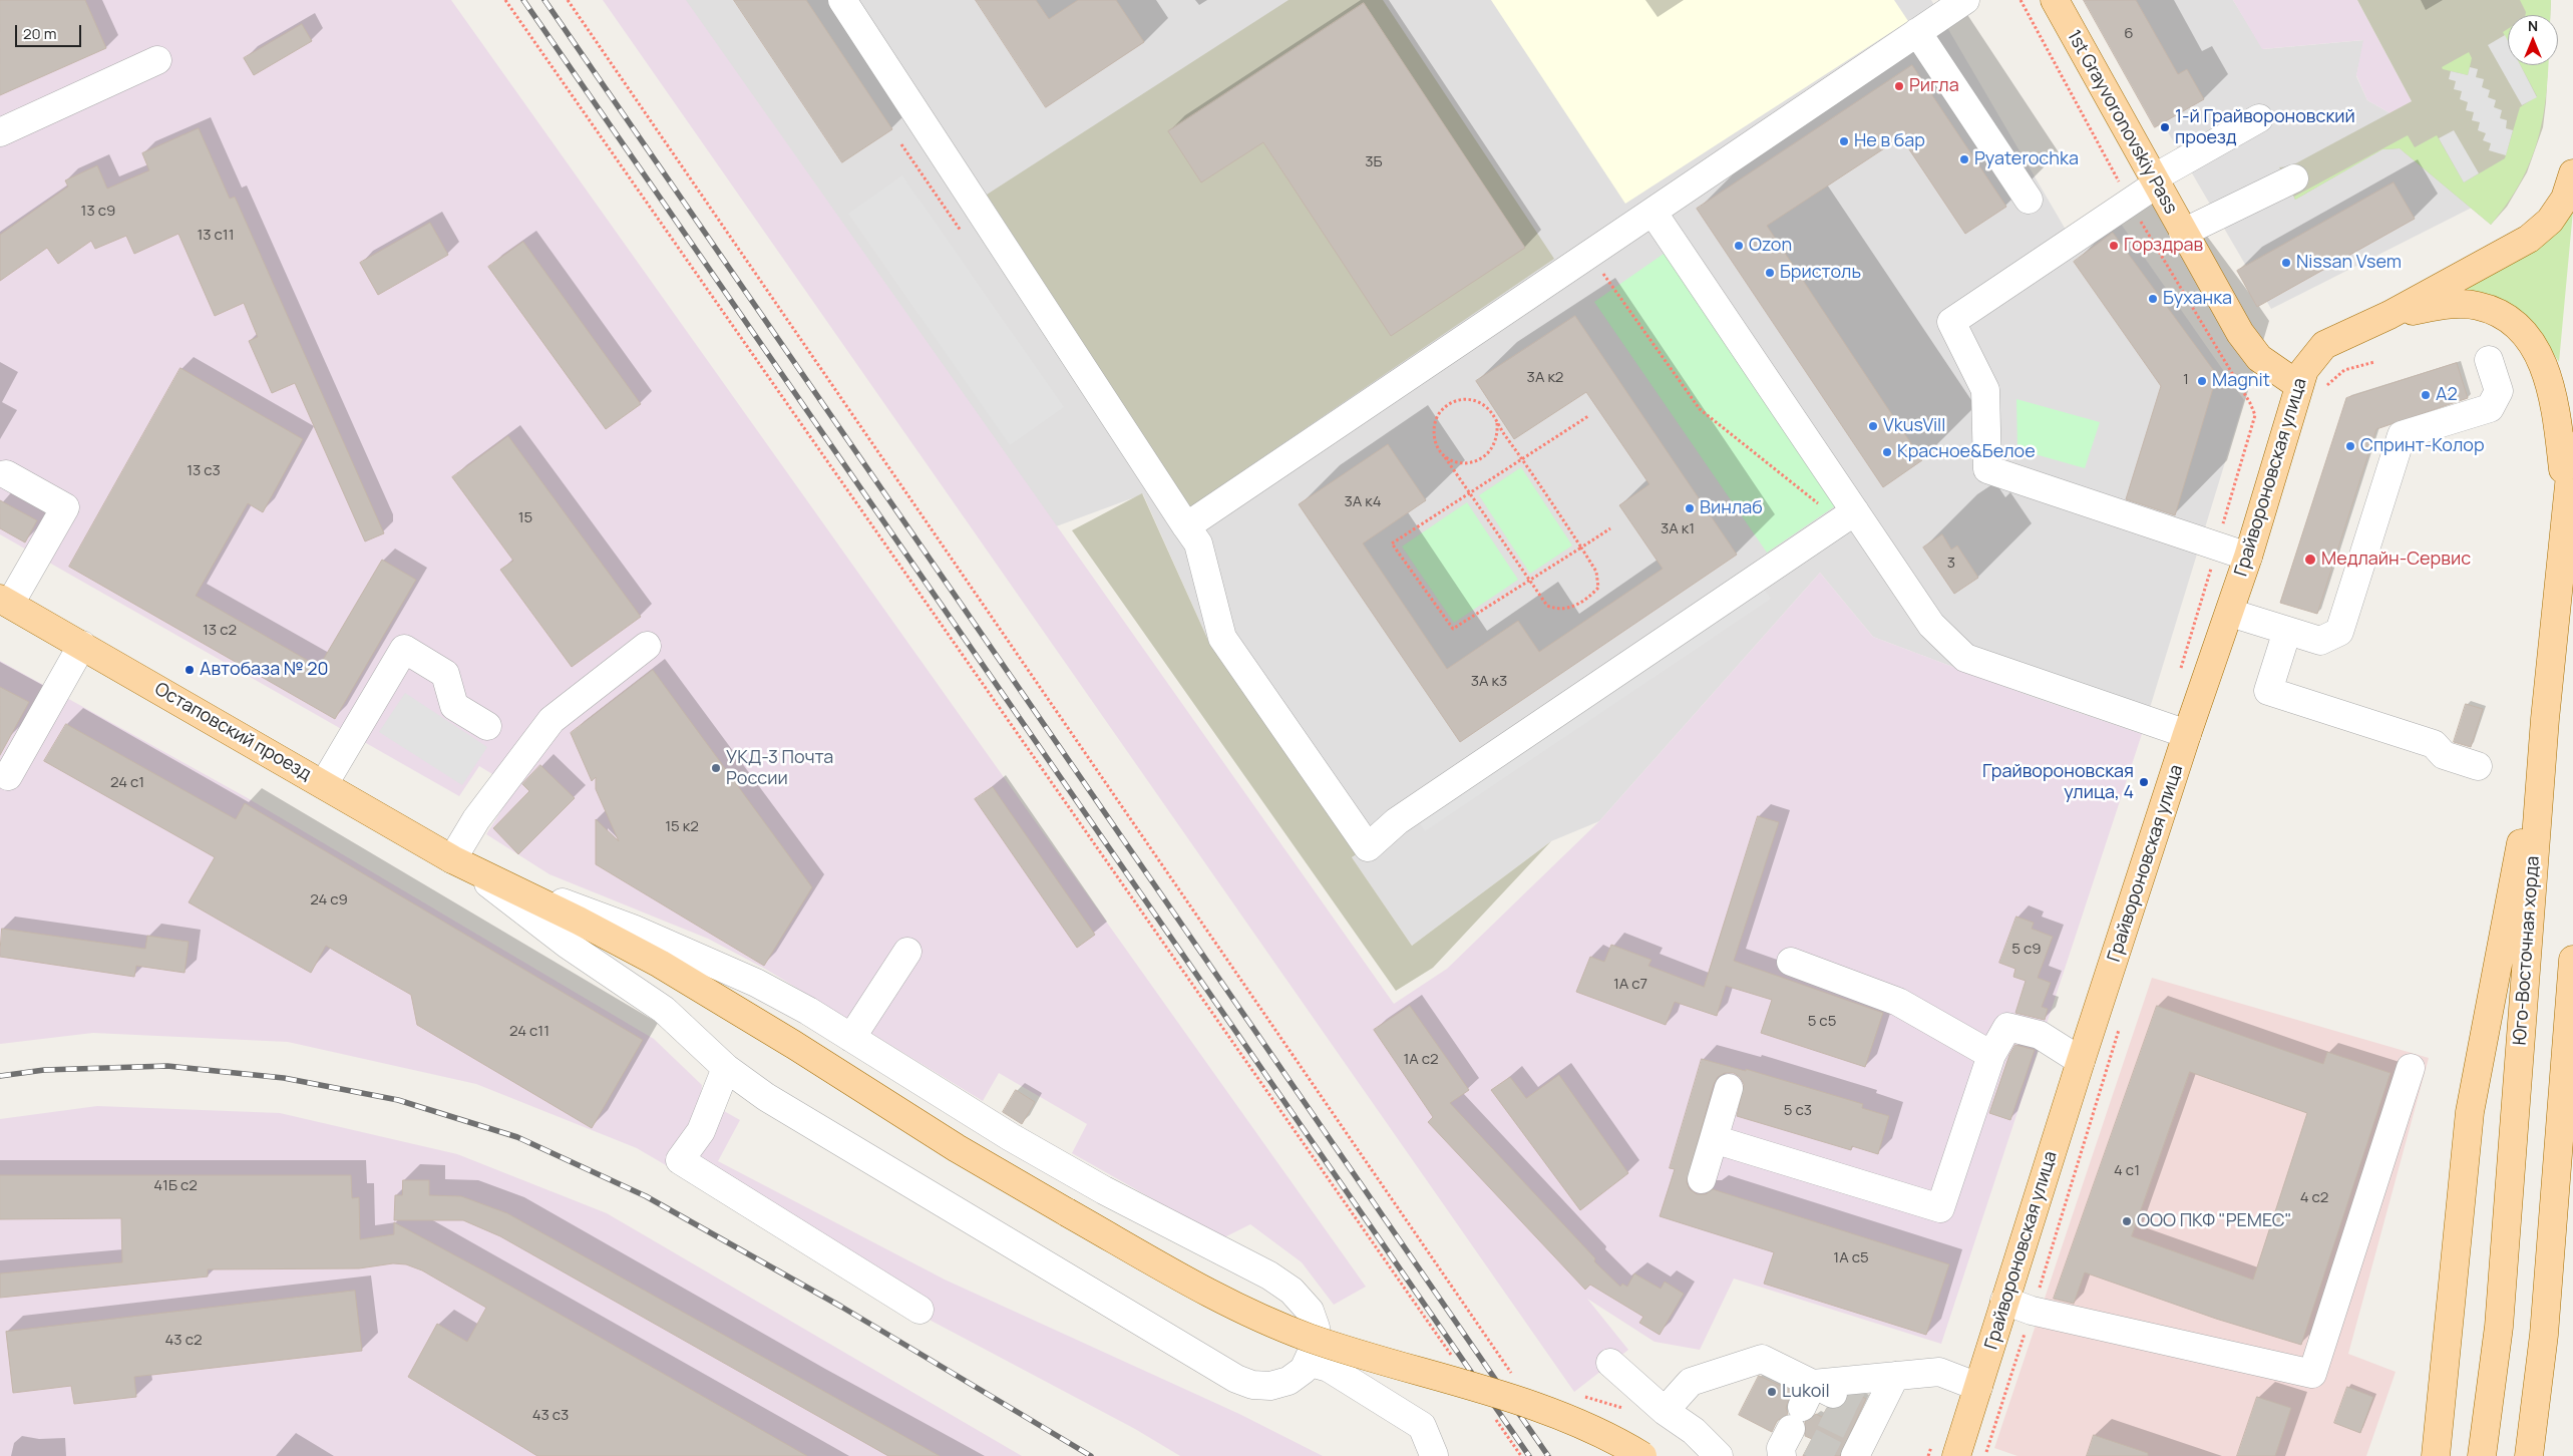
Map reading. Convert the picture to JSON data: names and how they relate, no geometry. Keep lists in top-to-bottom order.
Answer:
{
  "streets": {
    "main road": [
      "1st Grayvoronovskiy Pass",
      "Грайвороновская улица",
      "Остаповский проезд",
      "Юго-Восточная хорда"
    ]
  },
  "crossings": [
    ["1st Grayvoronovskiy Pass", "Грайвороновская улица"]
  ],
  "places": [
    "Ригла",
    "1-й Грайвороновский проезд",
    "Не в бар",
    "Pyaterochka",
    "Ozon",
    "Горздрав",
    "Nissan Vsem",
    "Бристоль",
    "Буханка",
    "Magnit",
    "A2",
    "VkusVill",
    "Спринт-Колор",
    "Красное&Белое",
    "Винлаб",
    "Медлайн-Сервис",
    "Автобаза № 20",
    "УКД-3 Почта России",
    "Грайвороновская улица, 4",
    "ООО ПКФ \"РЕМЕС\"",
    "Lukoil"
  ],
  "house_numbers": [
    "6",
    "3Б",
    "13 с9",
    "13 с11",
    "3А к2",
    "1",
    "13 с3",
    "3А к4",
    "15",
    "3А к1",
    "3",
    "13 с2",
    "3А к3",
    "24 с1",
    "15 к2",
    "24 с9",
    "5 с9",
    "1А с7",
    "5 с5",
    "24 с11",
    "1А с2",
    "5 с3",
    "4 с1",
    "41Б с2",
    "4 с2",
    "1А с5",
    "43 с2",
    "43 с3"
  ],
  "scale_bar": "20 m",
  "north": "top"
}
